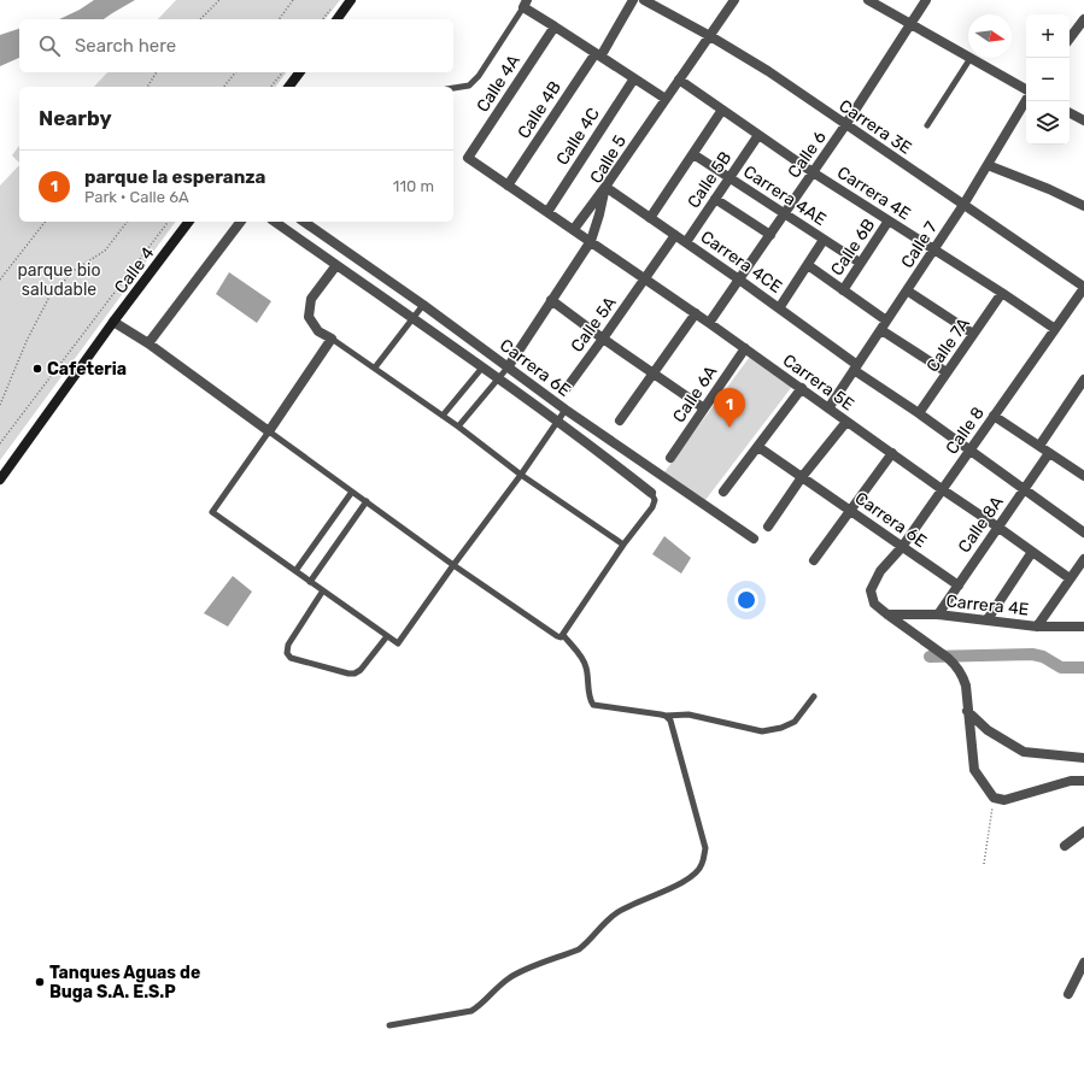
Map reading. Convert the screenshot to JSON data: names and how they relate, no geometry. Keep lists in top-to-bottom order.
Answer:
{
  "streets": {
    "street": [
      "Calle 4A",
      "Calle 4B",
      "Carrera 3E",
      "Calle 4C",
      "Calle 6",
      "Calle 5",
      "Calle 5B",
      "Carrera 4E",
      "Carrera 4AE",
      "Calle 7",
      "Calle 6B",
      "Carrera 4CE",
      "Calle 4",
      "Calle 5A",
      "Calle 7A",
      "Carrera 6E",
      "Carrera 5E",
      "Calle 6A",
      "Calle 8",
      "Calle 8A"
    ]
  },
  "crossings": [
    ["Calle 4A", "Carrera 5E"],
    ["Calle 4B", "Carrera 5E"],
    ["Carrera 3E", "Calle 6"],
    ["Carrera 3E", "Calle 5"],
    ["Carrera 3E", "Calle 7"],
    ["Carrera 3E", "Calle 8"],
    ["Calle 4C", "Carrera 5E"],
    ["Calle 6", "Carrera 4E"],
    ["Calle 6", "Carrera 4AE"],
    ["Calle 6", "Carrera 4CE"],
    ["Calle 6", "Carrera 5E"],
    ["Calle 5", "Carrera 4E"],
    ["Calle 5", "Carrera 4CE"],
    ["Calle 5", "Carrera 6E"],
    ["Calle 5", "Carrera 5E"],
    ["Calle 5B", "Carrera 4E"],
    ["Calle 5B", "Carrera 4AE"],
    ["Calle 5B", "Carrera 4CE"],
    ["Carrera 4E", "Calle 7"],
    ["Carrera 4E", "Calle 6B"],
    ["Carrera 4E", "Calle 7A"],
    ["Carrera 4E", "Calle 8"],
    ["Carrera 4E", "Calle 8A"],
    ["Carrera 4AE", "Calle 6B"],
    ["Calle 7", "Carrera 4CE"],
    ["Calle 7", "Carrera 5E"],
    ["Carrera 4CE", "Calle 5A"],
    ["Carrera 4CE", "Calle 7A"],
    ["Carrera 4CE", "Calle 8"],
    ["Carrera 4CE", "Calle 8A"],
    ["Calle 5A", "Carrera 5E"],
    ["Carrera 6E", "Calle 8"],
    ["Carrera 6E", "Calle 8A"],
    ["Carrera 5E", "Calle 6A"],
    ["Carrera 5E", "Calle 8"],
    ["Carrera 5E", "Calle 8A"]
  ],
  "parks": ["parque bio saludable"],
  "places": ["Cafeteria", "Tanques Aguas de Buga S.A. E.S.P"],
  "north": "right",
  "page": {
    "map_buttons": ["+", "−"],
    "search": "Search here",
    "heading": "Nearby",
    "list": [
      {
        "mark": "1",
        "name": "parque la esperanza",
        "note": "Park · Calle 6A",
        "value": "110 m"
      }
    ],
    "pins": "1"
  }
}
